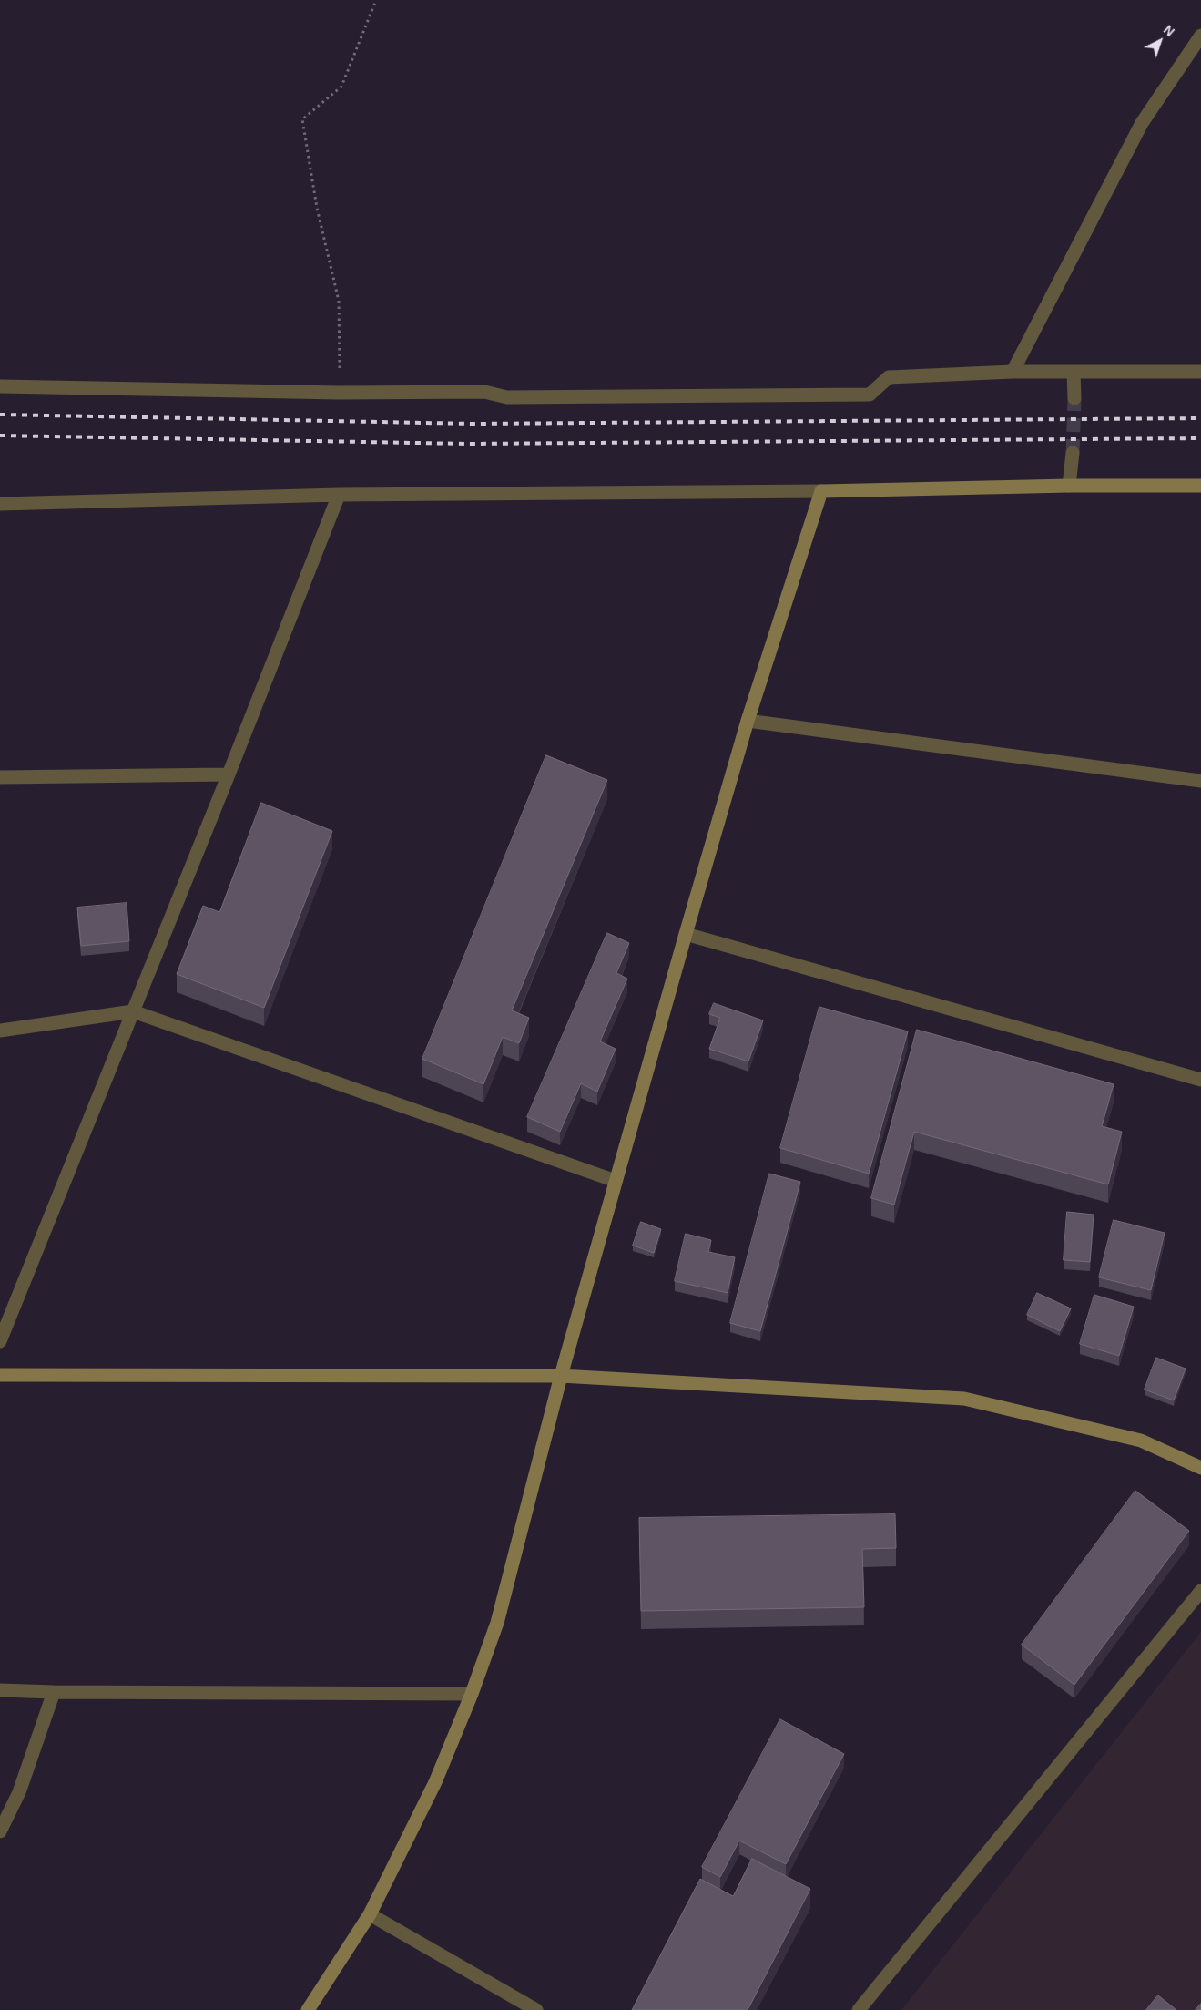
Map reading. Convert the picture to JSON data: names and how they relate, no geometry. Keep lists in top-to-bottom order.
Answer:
{
  "north": "top right"
}
